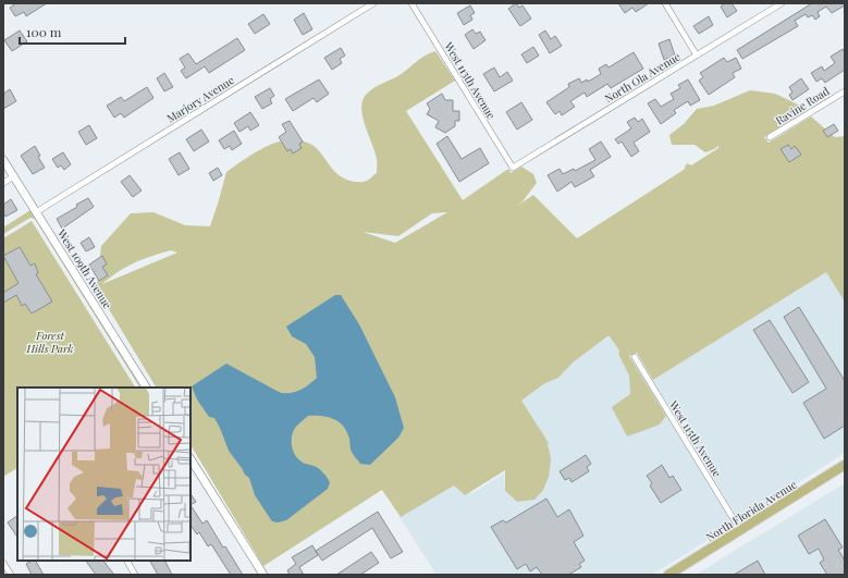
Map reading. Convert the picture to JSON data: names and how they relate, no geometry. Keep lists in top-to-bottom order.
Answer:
{
  "streets": {
    "main road": ["North Florida Avenue"],
    "street": [
      "North Ola Avenue",
      "West 113th Avenue",
      "Marjory Avenue",
      "Ravine Road",
      "West 109th Avenue",
      "West 115th Avenue"
    ]
  },
  "crossings": [
    ["North Ola Avenue", "West 113th Avenue"],
    ["Marjory Avenue", "West 109th Avenue"],
    ["West 115th Avenue", "North Florida Avenue"]
  ],
  "parks": ["Forest Hills Park"],
  "scale_bar": "100 m"
}
